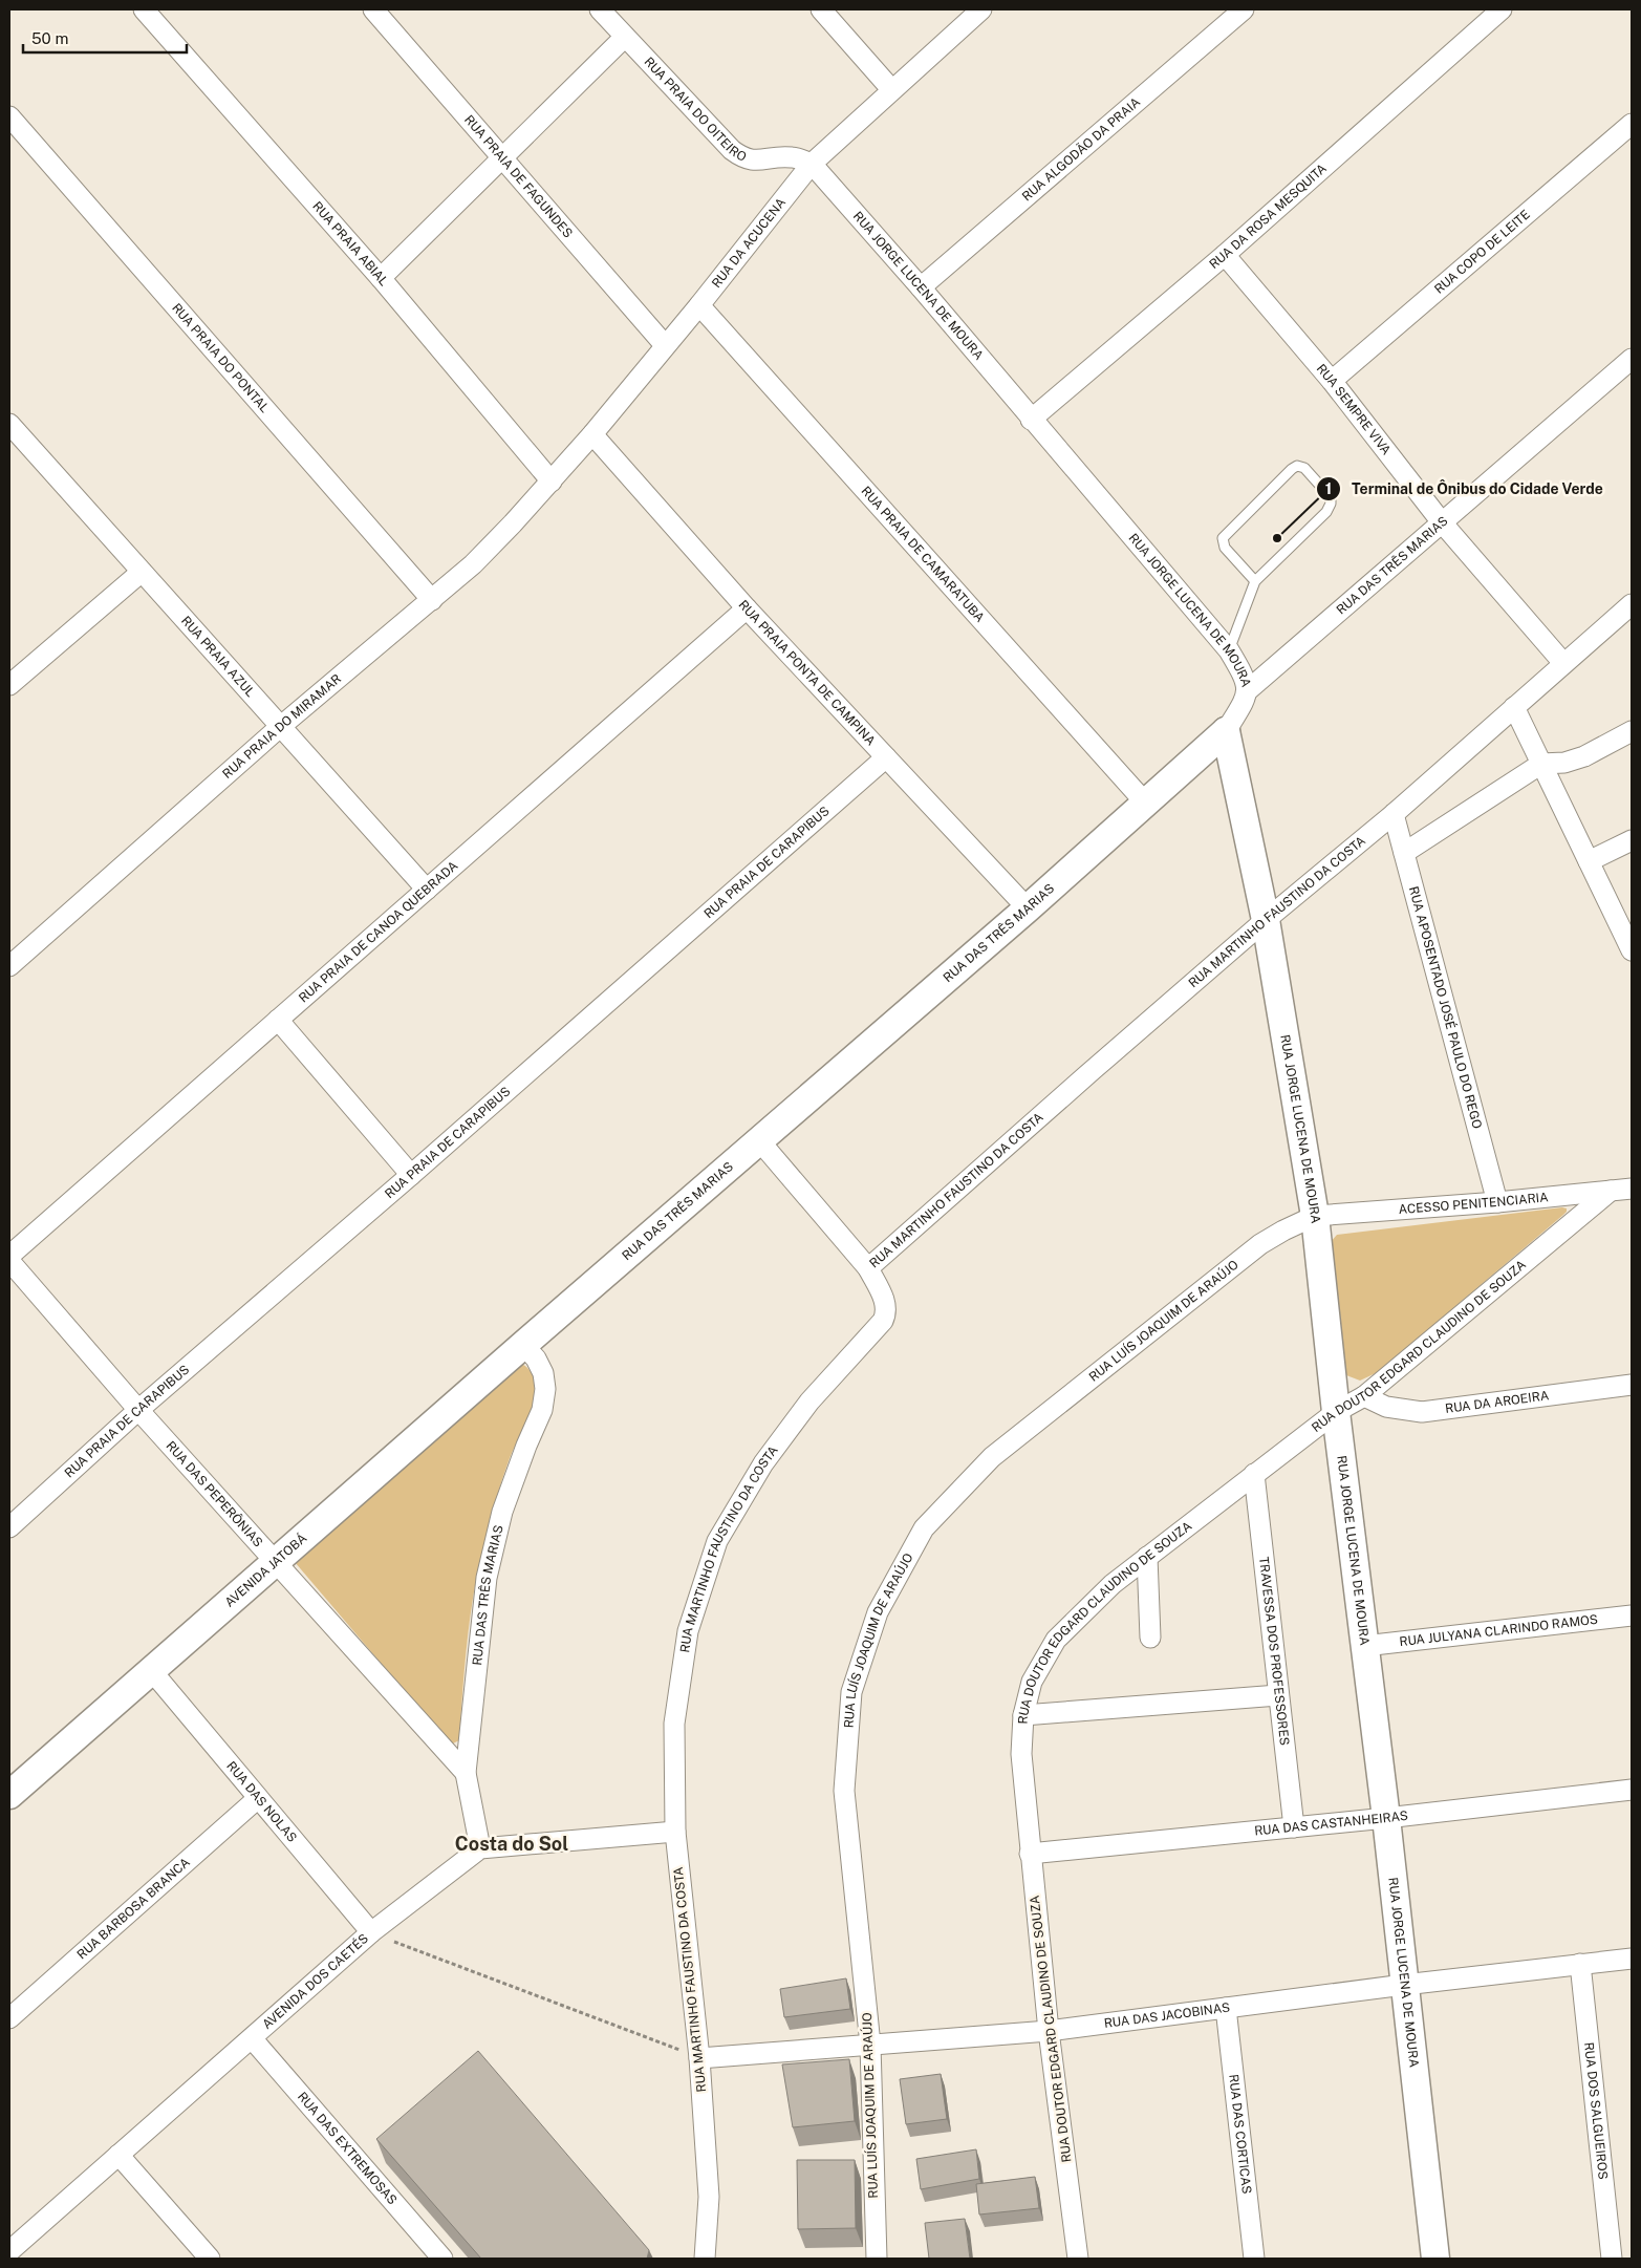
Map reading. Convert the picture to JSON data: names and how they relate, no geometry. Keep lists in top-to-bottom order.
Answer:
{
  "streets": {
    "street": [
      "RUA PRAIA DO OITEIRO",
      "RUA ALGODÃO DA PRAIA",
      "RUA PRAIA DE FAGUNDES",
      "RUA DA ROSA MESQUITA",
      "RUA PRAIA ABIAL",
      "RUA DA ACUCENA",
      "RUA COPO DE LEITE",
      "RUA JORGE LUCENA DE MOURA",
      "RUA PRAIA DO PONTAL",
      "RUA SEMPRE VIVA",
      "RUA PRAIA DE CAMARATUBA",
      "RUA DAS TRÊS MARIAS",
      "RUA PRAIA AZUL",
      "RUA PRAIA PONTA DE CAMPINA",
      "RUA PRAIA DO MIRAMAR",
      "RUA PRAIA DE CARAPIBUS",
      "RUA MARTINHO FAUSTINO DA COSTA",
      "RUA PRAIA DE CANOA QUEBRADA",
      "RUA APOSENTADO JOSÉ PAULO DO REGO",
      "ACESSO PENITENCIARIA",
      "RUA LUÍS JOAQUIM DE ARAÚJO",
      "RUA DOUTOR EDGARD CLAUDINO DE SOUZA",
      "RUA DA AROEIRA",
      "RUA DAS PEPERÔNIAS",
      "AVENIDA JATOBÁ",
      "RUA JULYANA CLARINDO RAMOS",
      "TRAVESSA DOS PROFESSORES",
      "RUA DAS NOLAS",
      "RUA DAS CASTANHEIRAS",
      "RUA BARBOSA BRANCA",
      "AVENIDA DOS CAETÉS",
      "RUA DAS JACOBINAS",
      "RUA DOS SALGUEIROS",
      "RUA DAS CORTICAS",
      "RUA DAS EXTREMOSAS"
    ]
  },
  "crossings": [
    ["RUA PRAIA DO OITEIRO", "RUA DA ACUCENA"],
    ["RUA PRAIA DO OITEIRO", "RUA JORGE LUCENA DE MOURA"],
    ["RUA ALGODÃO DA PRAIA", "RUA JORGE LUCENA DE MOURA"],
    ["RUA PRAIA DE FAGUNDES", "RUA DA ACUCENA"],
    ["RUA DA ROSA MESQUITA", "RUA JORGE LUCENA DE MOURA"],
    ["RUA DA ROSA MESQUITA", "RUA SEMPRE VIVA"],
    ["RUA PRAIA ABIAL", "RUA DA ACUCENA"],
    ["RUA PRAIA ABIAL", "RUA PRAIA DO MIRAMAR"],
    ["RUA DA ACUCENA", "RUA JORGE LUCENA DE MOURA"],
    ["RUA DA ACUCENA", "RUA PRAIA DE CAMARATUBA"],
    ["RUA DA ACUCENA", "RUA PRAIA PONTA DE CAMPINA"],
    ["RUA DA ACUCENA", "RUA PRAIA DO MIRAMAR"],
    ["RUA COPO DE LEITE", "RUA SEMPRE VIVA"],
    ["RUA JORGE LUCENA DE MOURA", "RUA DAS TRÊS MARIAS"],
    ["RUA JORGE LUCENA DE MOURA", "RUA MARTINHO FAUSTINO DA COSTA"],
    ["RUA JORGE LUCENA DE MOURA", "ACESSO PENITENCIARIA"],
    ["RUA JORGE LUCENA DE MOURA", "RUA LUÍS JOAQUIM DE ARAÚJO"],
    ["RUA JORGE LUCENA DE MOURA", "RUA DOUTOR EDGARD CLAUDINO DE SOUZA"],
    ["RUA JORGE LUCENA DE MOURA", "RUA JULYANA CLARINDO RAMOS"],
    ["RUA JORGE LUCENA DE MOURA", "RUA DAS CASTANHEIRAS"],
    ["RUA JORGE LUCENA DE MOURA", "RUA DAS JACOBINAS"],
    ["RUA PRAIA DO PONTAL", "RUA PRAIA DO MIRAMAR"],
    ["RUA SEMPRE VIVA", "RUA DAS TRÊS MARIAS"],
    ["RUA SEMPRE VIVA", "RUA MARTINHO FAUSTINO DA COSTA"],
    ["RUA PRAIA DE CAMARATUBA", "RUA DAS TRÊS MARIAS"],
    ["RUA DAS TRÊS MARIAS", "RUA PRAIA PONTA DE CAMPINA"],
    ["RUA DAS TRÊS MARIAS", "RUA DAS PEPERÔNIAS"],
    ["RUA DAS TRÊS MARIAS", "AVENIDA JATOBÁ"],
    ["RUA DAS TRÊS MARIAS", "AVENIDA DOS CAETÉS"],
    ["RUA PRAIA AZUL", "RUA PRAIA DO MIRAMAR"],
    ["RUA PRAIA AZUL", "RUA PRAIA DE CANOA QUEBRADA"],
    ["RUA PRAIA PONTA DE CAMPINA", "RUA PRAIA DE CARAPIBUS"],
    ["RUA PRAIA PONTA DE CAMPINA", "RUA PRAIA DE CANOA QUEBRADA"],
    ["RUA PRAIA DE CARAPIBUS", "RUA DAS PEPERÔNIAS"],
    ["RUA MARTINHO FAUSTINO DA COSTA", "RUA APOSENTADO JOSÉ PAULO DO REGO"],
    ["RUA MARTINHO FAUSTINO DA COSTA", "RUA DAS JACOBINAS"],
    ["RUA APOSENTADO JOSÉ PAULO DO REGO", "ACESSO PENITENCIARIA"],
    ["ACESSO PENITENCIARIA", "RUA LUÍS JOAQUIM DE ARAÚJO"],
    ["ACESSO PENITENCIARIA", "RUA DOUTOR EDGARD CLAUDINO DE SOUZA"],
    ["RUA LUÍS JOAQUIM DE ARAÚJO", "RUA DAS JACOBINAS"],
    ["RUA DOUTOR EDGARD CLAUDINO DE SOUZA", "RUA DA AROEIRA"],
    ["RUA DOUTOR EDGARD CLAUDINO DE SOUZA", "TRAVESSA DOS PROFESSORES"],
    ["RUA DOUTOR EDGARD CLAUDINO DE SOUZA", "RUA DAS CASTANHEIRAS"],
    ["RUA DOUTOR EDGARD CLAUDINO DE SOUZA", "RUA DAS JACOBINAS"],
    ["RUA DAS PEPERÔNIAS", "AVENIDA JATOBÁ"],
    ["AVENIDA JATOBÁ", "RUA DAS NOLAS"],
    ["TRAVESSA DOS PROFESSORES", "RUA DAS CASTANHEIRAS"],
    ["RUA DAS NOLAS", "RUA BARBOSA BRANCA"],
    ["RUA DAS NOLAS", "AVENIDA DOS CAETÉS"],
    ["AVENIDA DOS CAETÉS", "RUA DAS EXTREMOSAS"],
    ["RUA DAS JACOBINAS", "RUA DOS SALGUEIROS"],
    ["RUA DAS JACOBINAS", "RUA DAS CORTICAS"]
  ],
  "districts": ["Costa do Sol"],
  "places": ["Terminal de Ônibus do Cidade Verde"],
  "scale_bar": "50 m"
}
